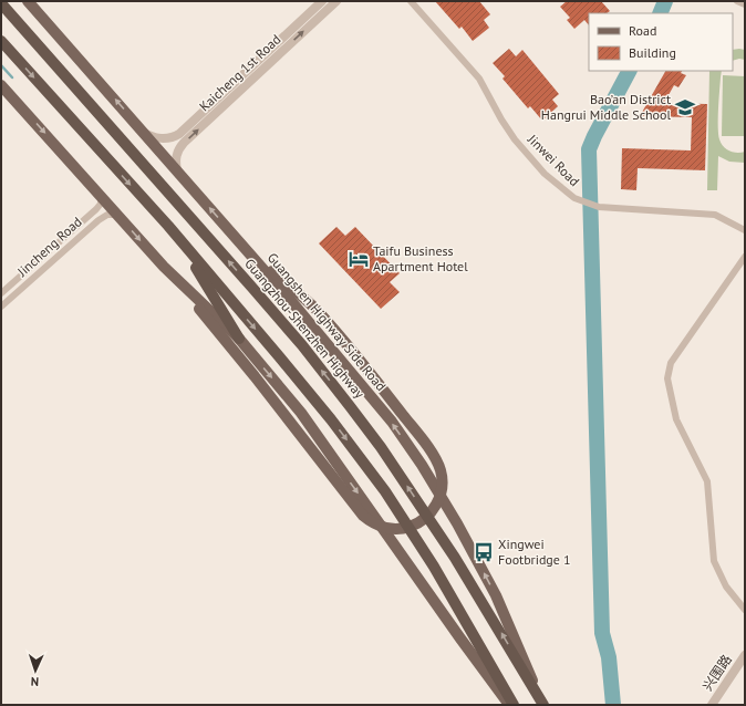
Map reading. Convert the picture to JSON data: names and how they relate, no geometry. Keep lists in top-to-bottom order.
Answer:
{
  "streets": {
    "highway": ["Guangzhou-Shenzhen Highway"],
    "main road": ["Guangshen Highway Side Road"],
    "street": [
      "Kaicheng 1st Road",
      "Jinwei Road",
      "Jincheng Road",
      "兴围路"
    ]
  },
  "crossings": [
    ["Kaicheng 1st Road", "Guangshen Highway Side Road"],
    ["Guangshen Highway Side Road", "Guangzhou-Shenzhen Highway"]
  ],
  "places": {
    "school or university": ["Bao’an District Hangrui Middle School"],
    "hotel": ["Taifu Business Apartment Hotel"],
    "bus stop": ["Xingwei Footbridge 1"]
  },
  "legend": ["Road", "Building"],
  "north": "bottom"
}
